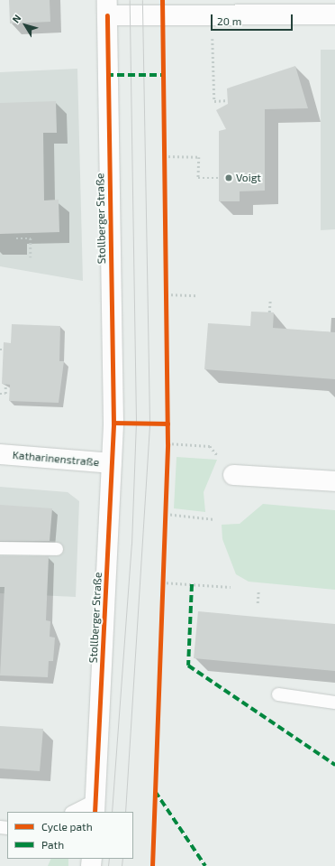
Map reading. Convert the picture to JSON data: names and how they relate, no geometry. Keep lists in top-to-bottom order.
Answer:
{
  "streets": {
    "street": ["Stollberger Straße", "Katharinenstraße"]
  },
  "crossings": [
    ["Stollberger Straße", "Katharinenstraße"]
  ],
  "places": ["Voigt"],
  "legend": ["Cycle path", "Path"],
  "scale_bar": "20 m",
  "north": "top left"
}
